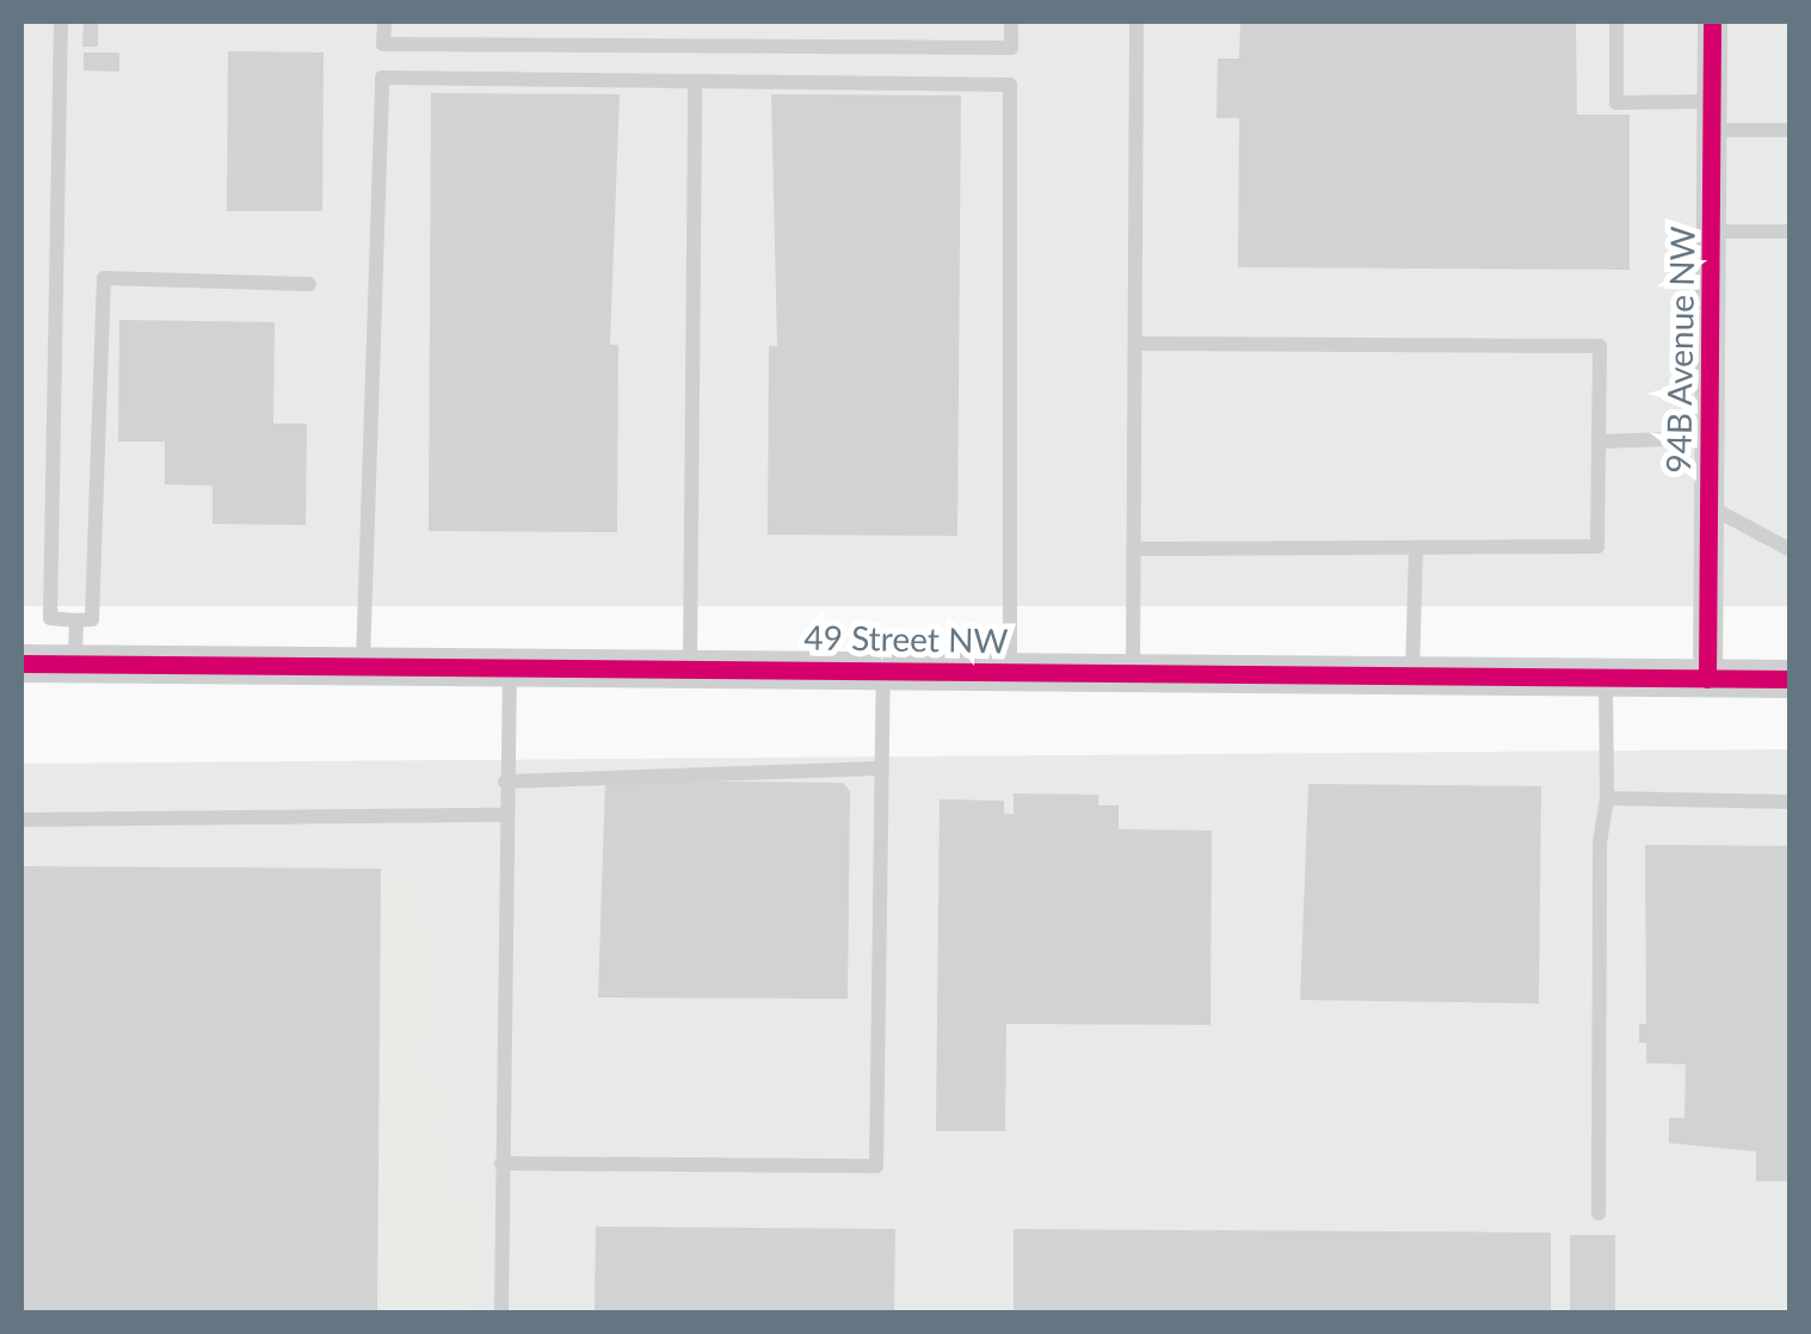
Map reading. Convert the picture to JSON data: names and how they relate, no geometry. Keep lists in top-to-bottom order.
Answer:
{
  "streets": {
    "street": ["94B Avenue NW", "49 Street NW"]
  },
  "crossings": [
    ["94B Avenue NW", "49 Street NW"]
  ]
}
